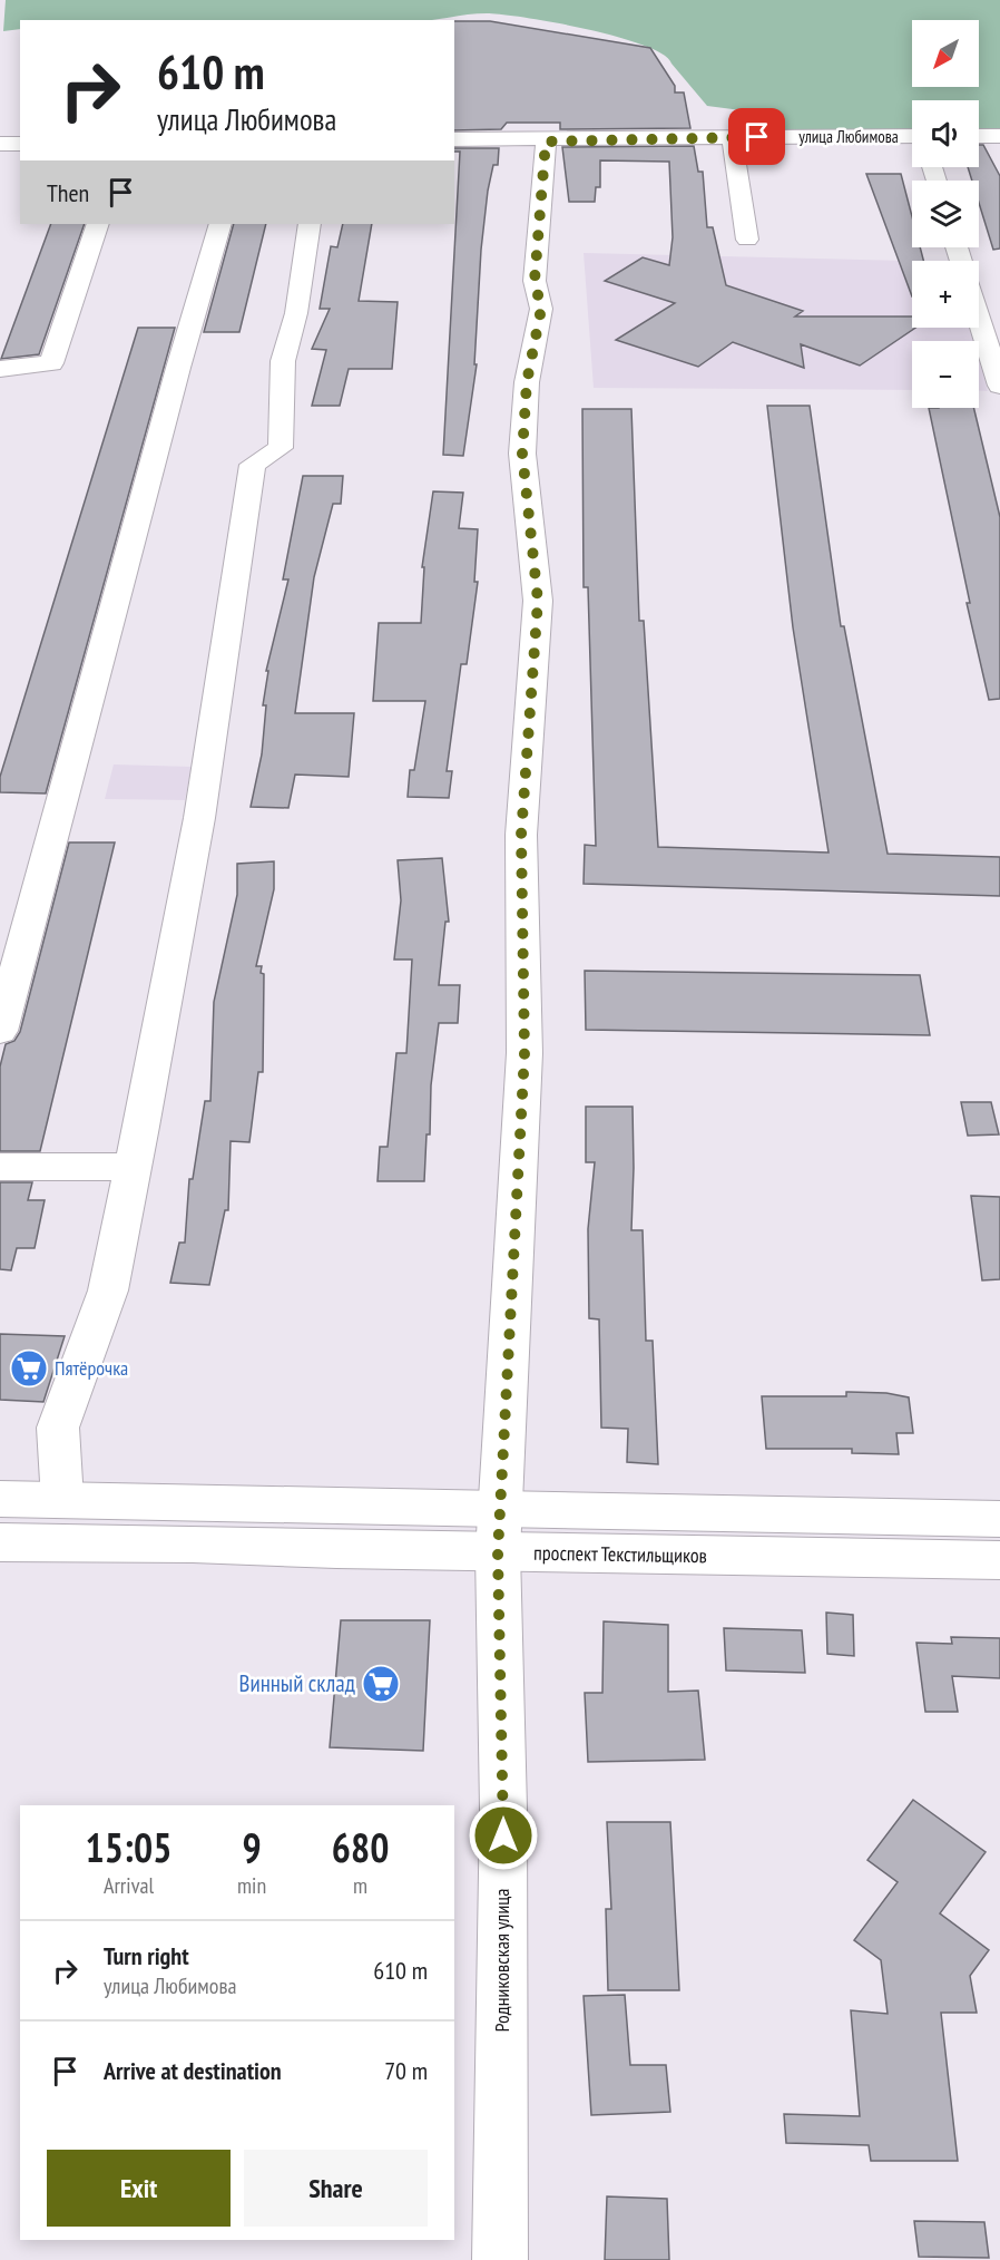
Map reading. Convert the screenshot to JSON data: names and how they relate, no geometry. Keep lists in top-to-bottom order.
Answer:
{
  "streets": {
    "street": ["улица Любимова", "проспект Текстильщиков", "Родниковская улица"]
  },
  "crossings": [
    ["улица Любимова", "Родниковская улица"],
    ["проспект Текстильщиков", "Родниковская улица"]
  ],
  "places": {
    "supermarket": ["Пятёрочка", "Винный склад"]
  },
  "north": "bottom left",
  "page": {
    "map_buttons": ["+", "−"],
    "turn": ["610 m", "улица Любимова"],
    "then": "Then",
    "eta": [
      "15:05",
      "Arrival",
      "9",
      "min",
      "680",
      "m"
    ],
    "list": [
      {
        "name": "Turn right",
        "note": "улица Любимова",
        "value": "610 m"
      },
      {
        "name": "Arrive at destination",
        "value": "70 m"
      }
    ],
    "buttons": ["Exit", "Share"]
  }
}
